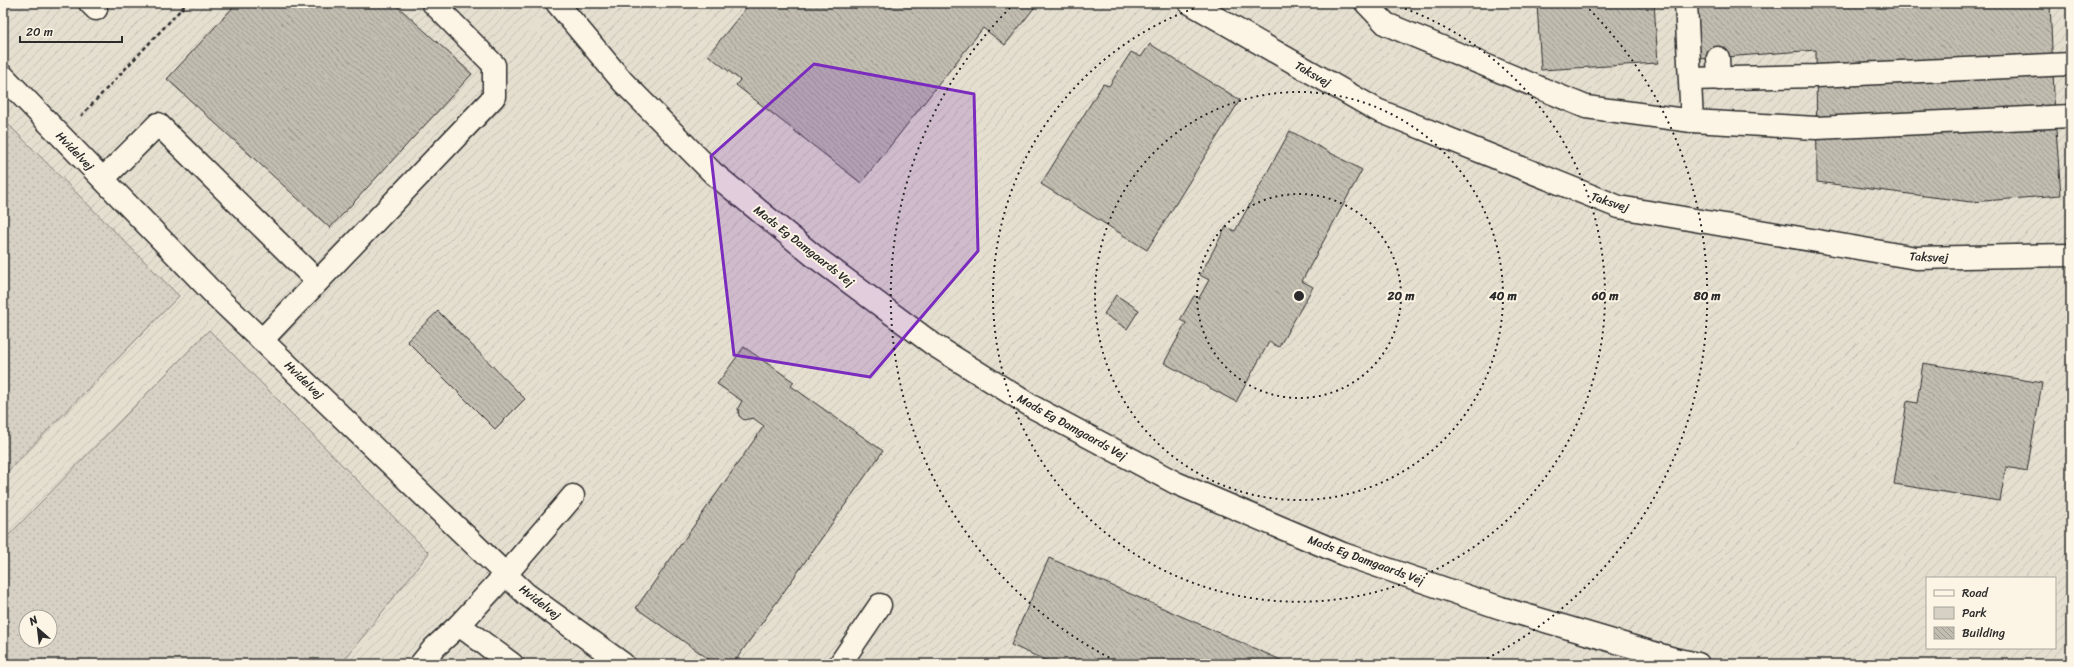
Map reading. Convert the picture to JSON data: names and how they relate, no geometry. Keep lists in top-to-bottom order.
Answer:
{
  "streets": {
    "street": ["Taksvej", "Hvidelvej", "Mads Eg Damgaards Vej"]
  },
  "legend": ["Road", "Park", "Building"],
  "scale_bar": "20 m",
  "north": "top left",
  "rings": [
    "20 m",
    "40 m",
    "60 m",
    "80 m"
  ]
}
